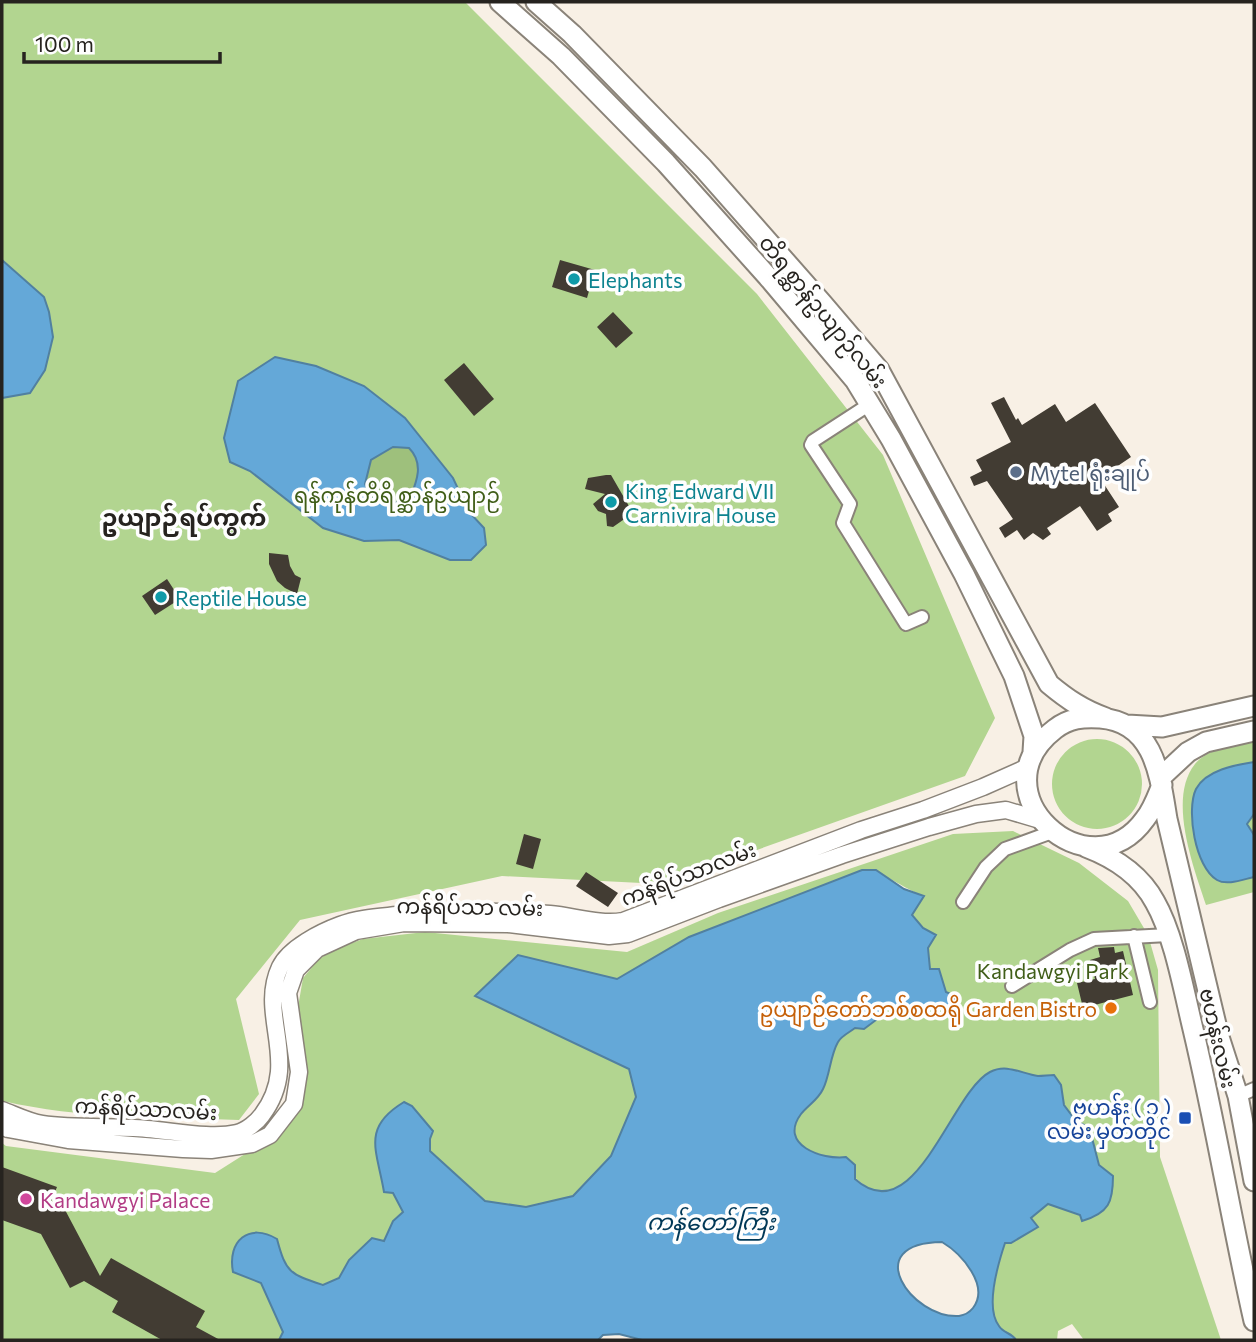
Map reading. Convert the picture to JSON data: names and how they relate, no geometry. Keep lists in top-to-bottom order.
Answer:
{
  "streets": {
    "main road": [
      "တိရစ္ဆာန်ဥယျာဉ်လမ်း",
      "ကန်ရိပ်သာလမ်း",
      "ကန်ရိပ်သာ လမ်း",
      "ဗဟန်းလမ်း"
    ]
  },
  "crossings": [
    ["တိရစ္ဆာန်ဥယျာဉ်လမ်း", "ကန်ရိပ်သာလမ်း"],
    ["တိရစ္ဆာန်ဥယျာဉ်လမ်း", "ကန်ရိပ်သာ လမ်း"],
    ["တိရစ္ဆာန်ဥယျာဉ်လမ်း", "ဗဟန်းလမ်း"],
    ["ကန်ရိပ်သာလမ်း", "ကန်ရိပ်သာ လမ်း"],
    ["ကန်ရိပ်သာလမ်း", "ဗဟန်းလမ်း"],
    ["ကန်ရိပ်သာ လမ်း", "ဗဟန်းလမ်း"]
  ],
  "districts": ["ဥယျာဉ်ရပ်ကွက်"],
  "water": ["ကန်တော်ကြီး"],
  "parks": ["ရန်ကုန်တိရိစ္ဆာန်ဥယျာဉ်", "Kandawgyi Park"],
  "places": {
    "other": [
      "Elephants",
      "Mytel ရုံးချုပ်",
      "King Edward VII Carnivira House",
      "Reptile House",
      "ဥယျာဉ်တော်ဘစ်စထရို Garden Bistro",
      "Kandawgyi Palace"
    ],
    "transit": ["ဗဟန်း ( ၃ ) လမ်း မှတ်တိုင်"]
  },
  "scale_bar": "100 m"
}
